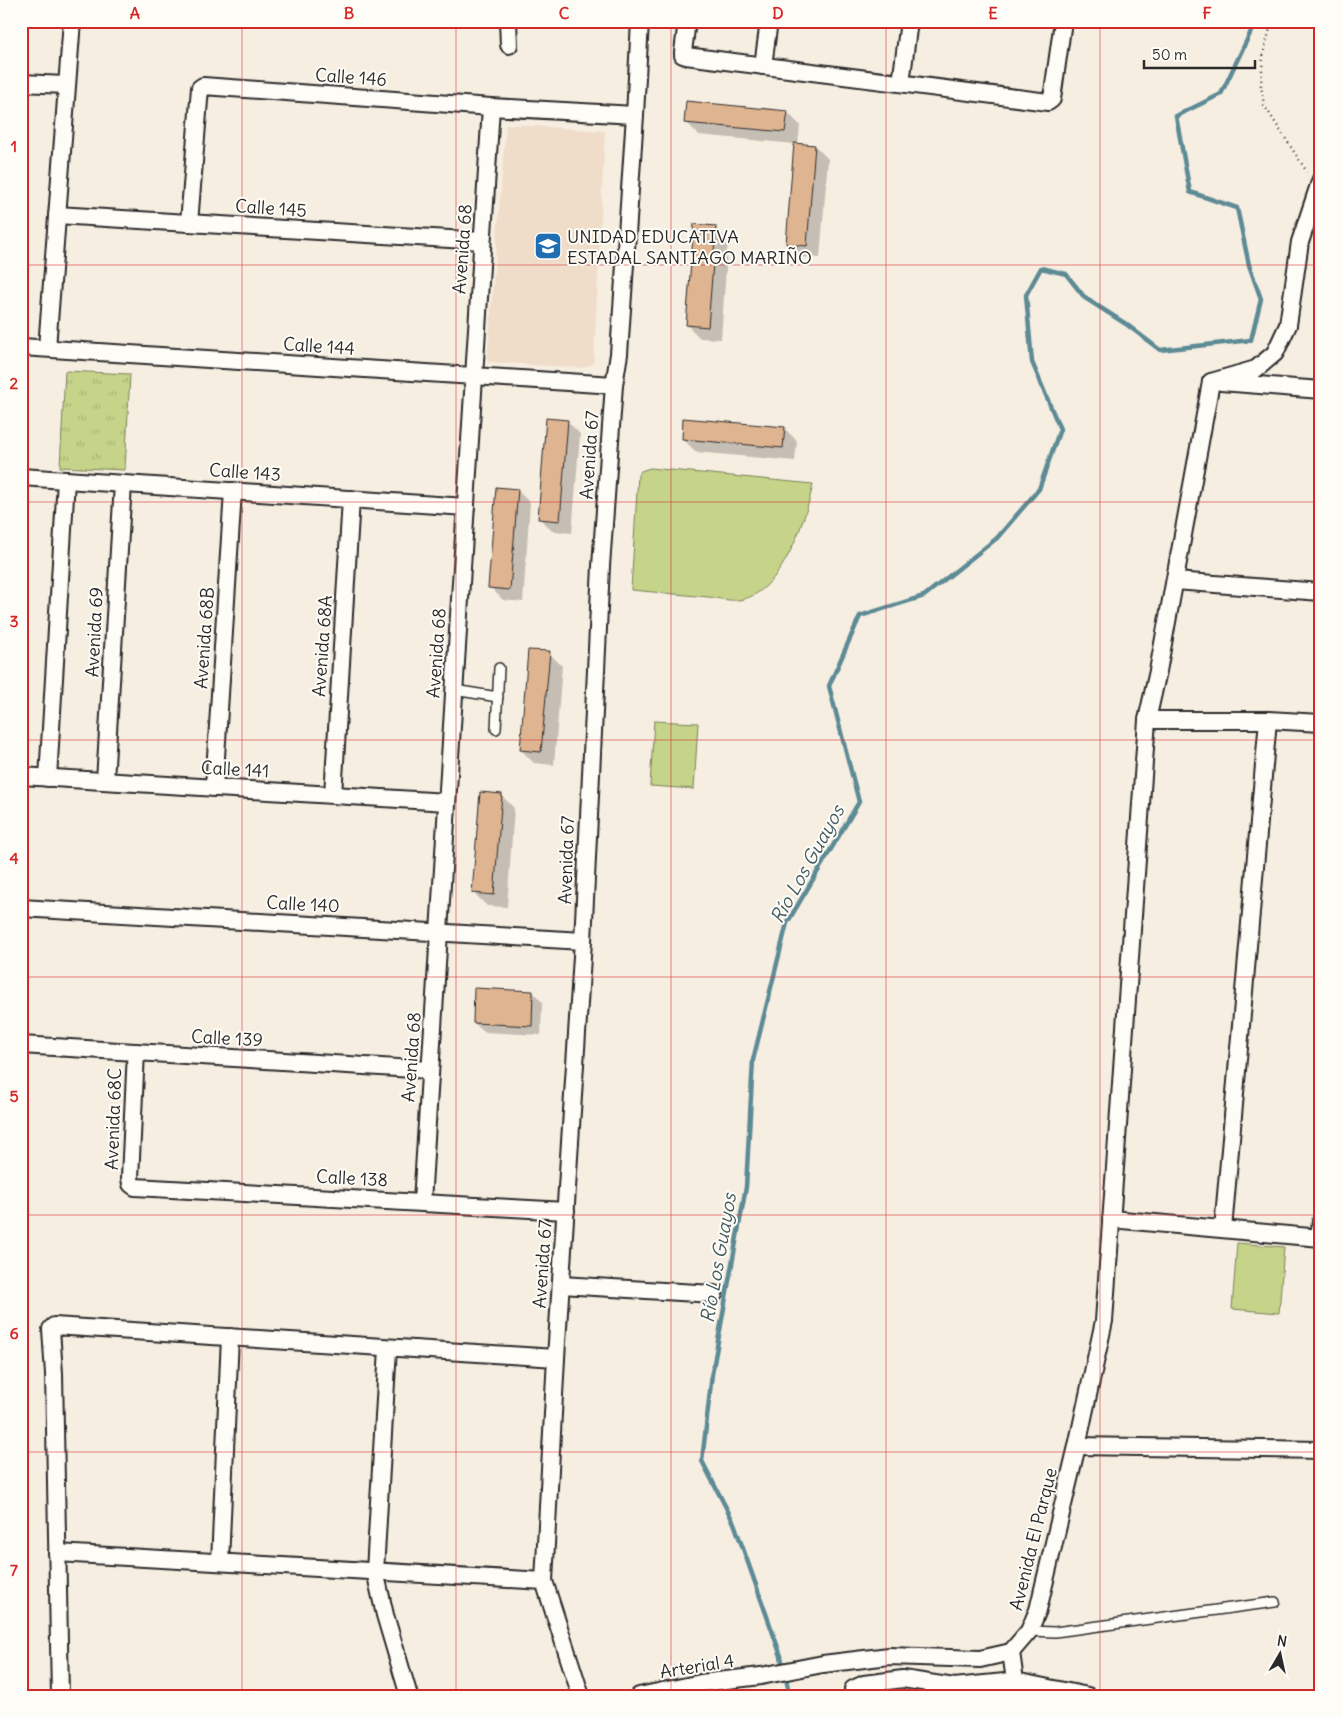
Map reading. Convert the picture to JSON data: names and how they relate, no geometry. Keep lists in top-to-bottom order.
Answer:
{
  "streets": {
    "street": [
      "Calle 146",
      "Calle 145",
      "Avenida 68",
      "Calle 144",
      "Avenida 67",
      "Calle 143",
      "Avenida 69",
      "Avenida 68B",
      "Avenida 68A",
      "Calle 141",
      "Calle 140",
      "Calle 139",
      "Avenida 68C",
      "Calle 138",
      "Avenida El Parque",
      "Arterial 4"
    ]
  },
  "crossings": [
    ["Calle 146", "Calle 145"],
    ["Calle 146", "Avenida 68"],
    ["Calle 146", "Avenida 67"],
    ["Calle 145", "Avenida 68"],
    ["Avenida 68", "Calle 144"],
    ["Avenida 68", "Calle 143"],
    ["Avenida 68", "Calle 141"],
    ["Avenida 68", "Calle 140"],
    ["Avenida 68", "Calle 139"],
    ["Avenida 68", "Calle 138"],
    ["Calle 144", "Avenida 67"],
    ["Avenida 67", "Calle 140"],
    ["Avenida 67", "Calle 138"],
    ["Calle 143", "Avenida 69"],
    ["Calle 143", "Avenida 68B"],
    ["Calle 143", "Avenida 68A"],
    ["Avenida 69", "Calle 141"],
    ["Avenida 68B", "Calle 141"],
    ["Avenida 68A", "Calle 141"],
    ["Calle 139", "Avenida 68C"],
    ["Avenida 68C", "Calle 138"],
    ["Avenida El Parque", "Arterial 4"]
  ],
  "water": ["Río Los Guayos"],
  "places": {
    "school or university": ["UNIDAD EDUCATIVA ESTADAL SANTIAGO MARIÑO"]
  },
  "scale_bar": "50 m",
  "north": "top",
  "grid": {
    "columns": [
      "A",
      "B",
      "C",
      "D",
      "E",
      "F"
    ],
    "rows": [
      "1",
      "2",
      "3",
      "4",
      "5",
      "6",
      "7"
    ]
  }
}
